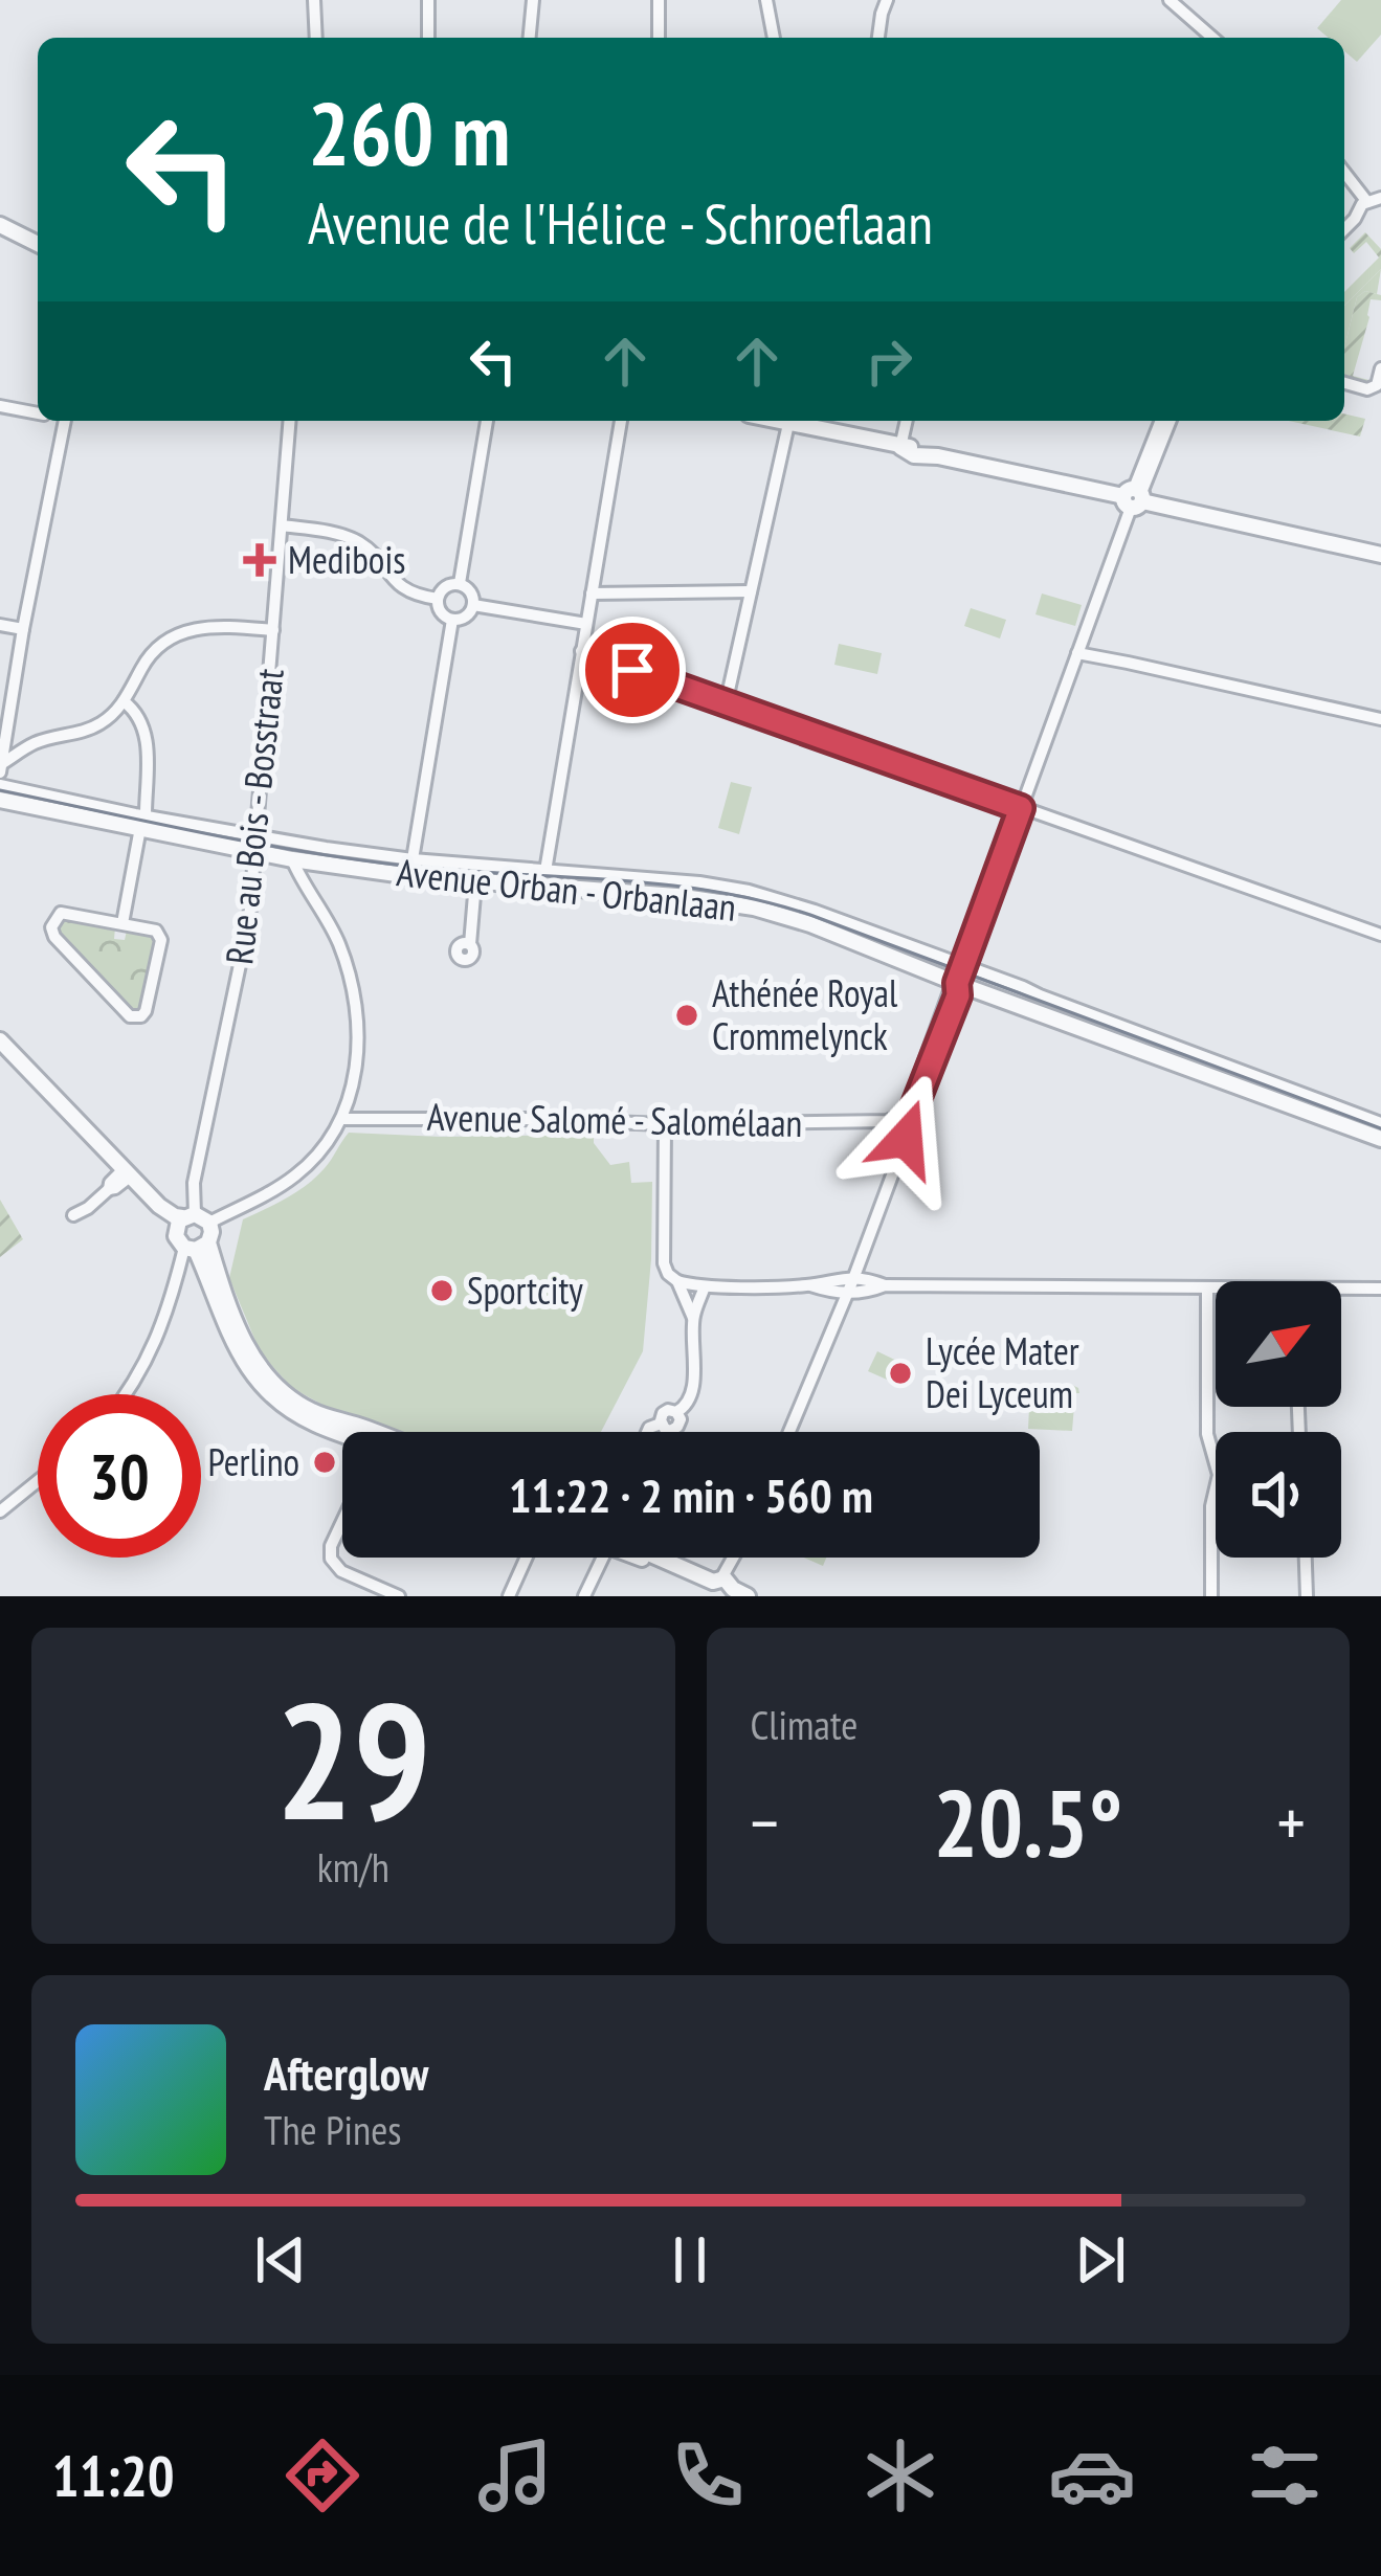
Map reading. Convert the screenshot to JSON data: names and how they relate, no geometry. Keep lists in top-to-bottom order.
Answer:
{
  "streets": {
    "street": ["Rue au Bois - Bosstraat", "Avenue Orban - Orbanlaan", "Avenue Salomé - Salomélaan"]
  },
  "crossings": [
    ["Rue au Bois - Bosstraat", "Avenue Orban - Orbanlaan"]
  ],
  "places": {
    "health": ["Medibois"],
    "other": [
      "Athénée Royal Crommelynck",
      "Sportcity",
      "Lycée Mater Dei Lyceum",
      "Perlino"
    ]
  },
  "north": "top right",
  "page": {
    "turn": ["260 m", "Avenue de l'Hélice - Schroeflaan"],
    "limit": "30",
    "trip": "11:22 · 2 min · 560 m",
    "tile": [
      ["29", "km/h"],
      "Climate"
    ],
    "heat": ["−", "20.5°", "+"],
    "song": ["Afterglow", "The Pines"],
    "tabs": "11:20"
  }
}
